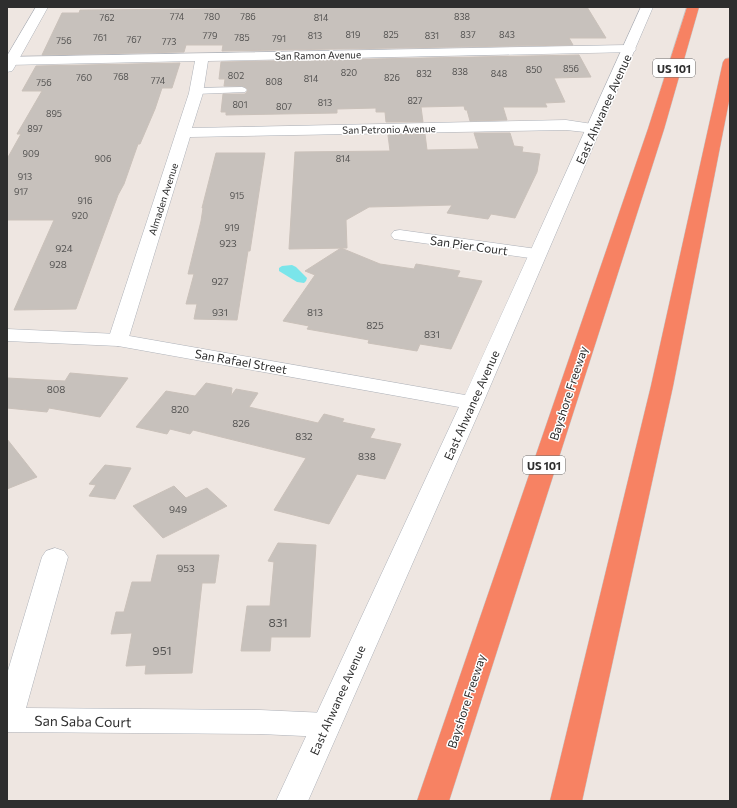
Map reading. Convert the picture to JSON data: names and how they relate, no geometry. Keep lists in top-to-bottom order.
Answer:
{
  "streets": {
    "highway": ["US 101", "Bayshore Freeway"],
    "street": [
      "San Ramon Avenue",
      "East Ahwanee Avenue",
      "San Petronio Avenue",
      "Almaden Avenue",
      "San Pier Court",
      "San Rafael Street",
      "San Saba Court"
    ]
  },
  "crossings": [
    ["San Ramon Avenue", "East Ahwanee Avenue"],
    ["San Ramon Avenue", "Almaden Avenue"],
    ["East Ahwanee Avenue", "San Petronio Avenue"],
    ["East Ahwanee Avenue", "San Pier Court"],
    ["East Ahwanee Avenue", "San Rafael Street"],
    ["East Ahwanee Avenue", "San Saba Court"],
    ["San Petronio Avenue", "Almaden Avenue"],
    ["Almaden Avenue", "San Rafael Street"]
  ],
  "house_numbers": [
    "774",
    "780",
    "786",
    "838",
    "762",
    "814",
    "819",
    "825",
    "837",
    "843",
    "779",
    "813",
    "831",
    "761",
    "785",
    "791",
    "767",
    "756",
    "773",
    "856",
    "850",
    "838",
    "820",
    "832",
    "848",
    "802",
    "768",
    "760",
    "826",
    "814",
    "774",
    "808",
    "756",
    "827",
    "813",
    "801",
    "807",
    "895",
    "897",
    "909",
    "906",
    "814",
    "913",
    "917",
    "915",
    "916",
    "920",
    "919",
    "923",
    "924",
    "928",
    "927",
    "931",
    "813",
    "825",
    "831",
    "808",
    "820",
    "826",
    "832",
    "838",
    "949",
    "953",
    "831",
    "951"
  ]
}
